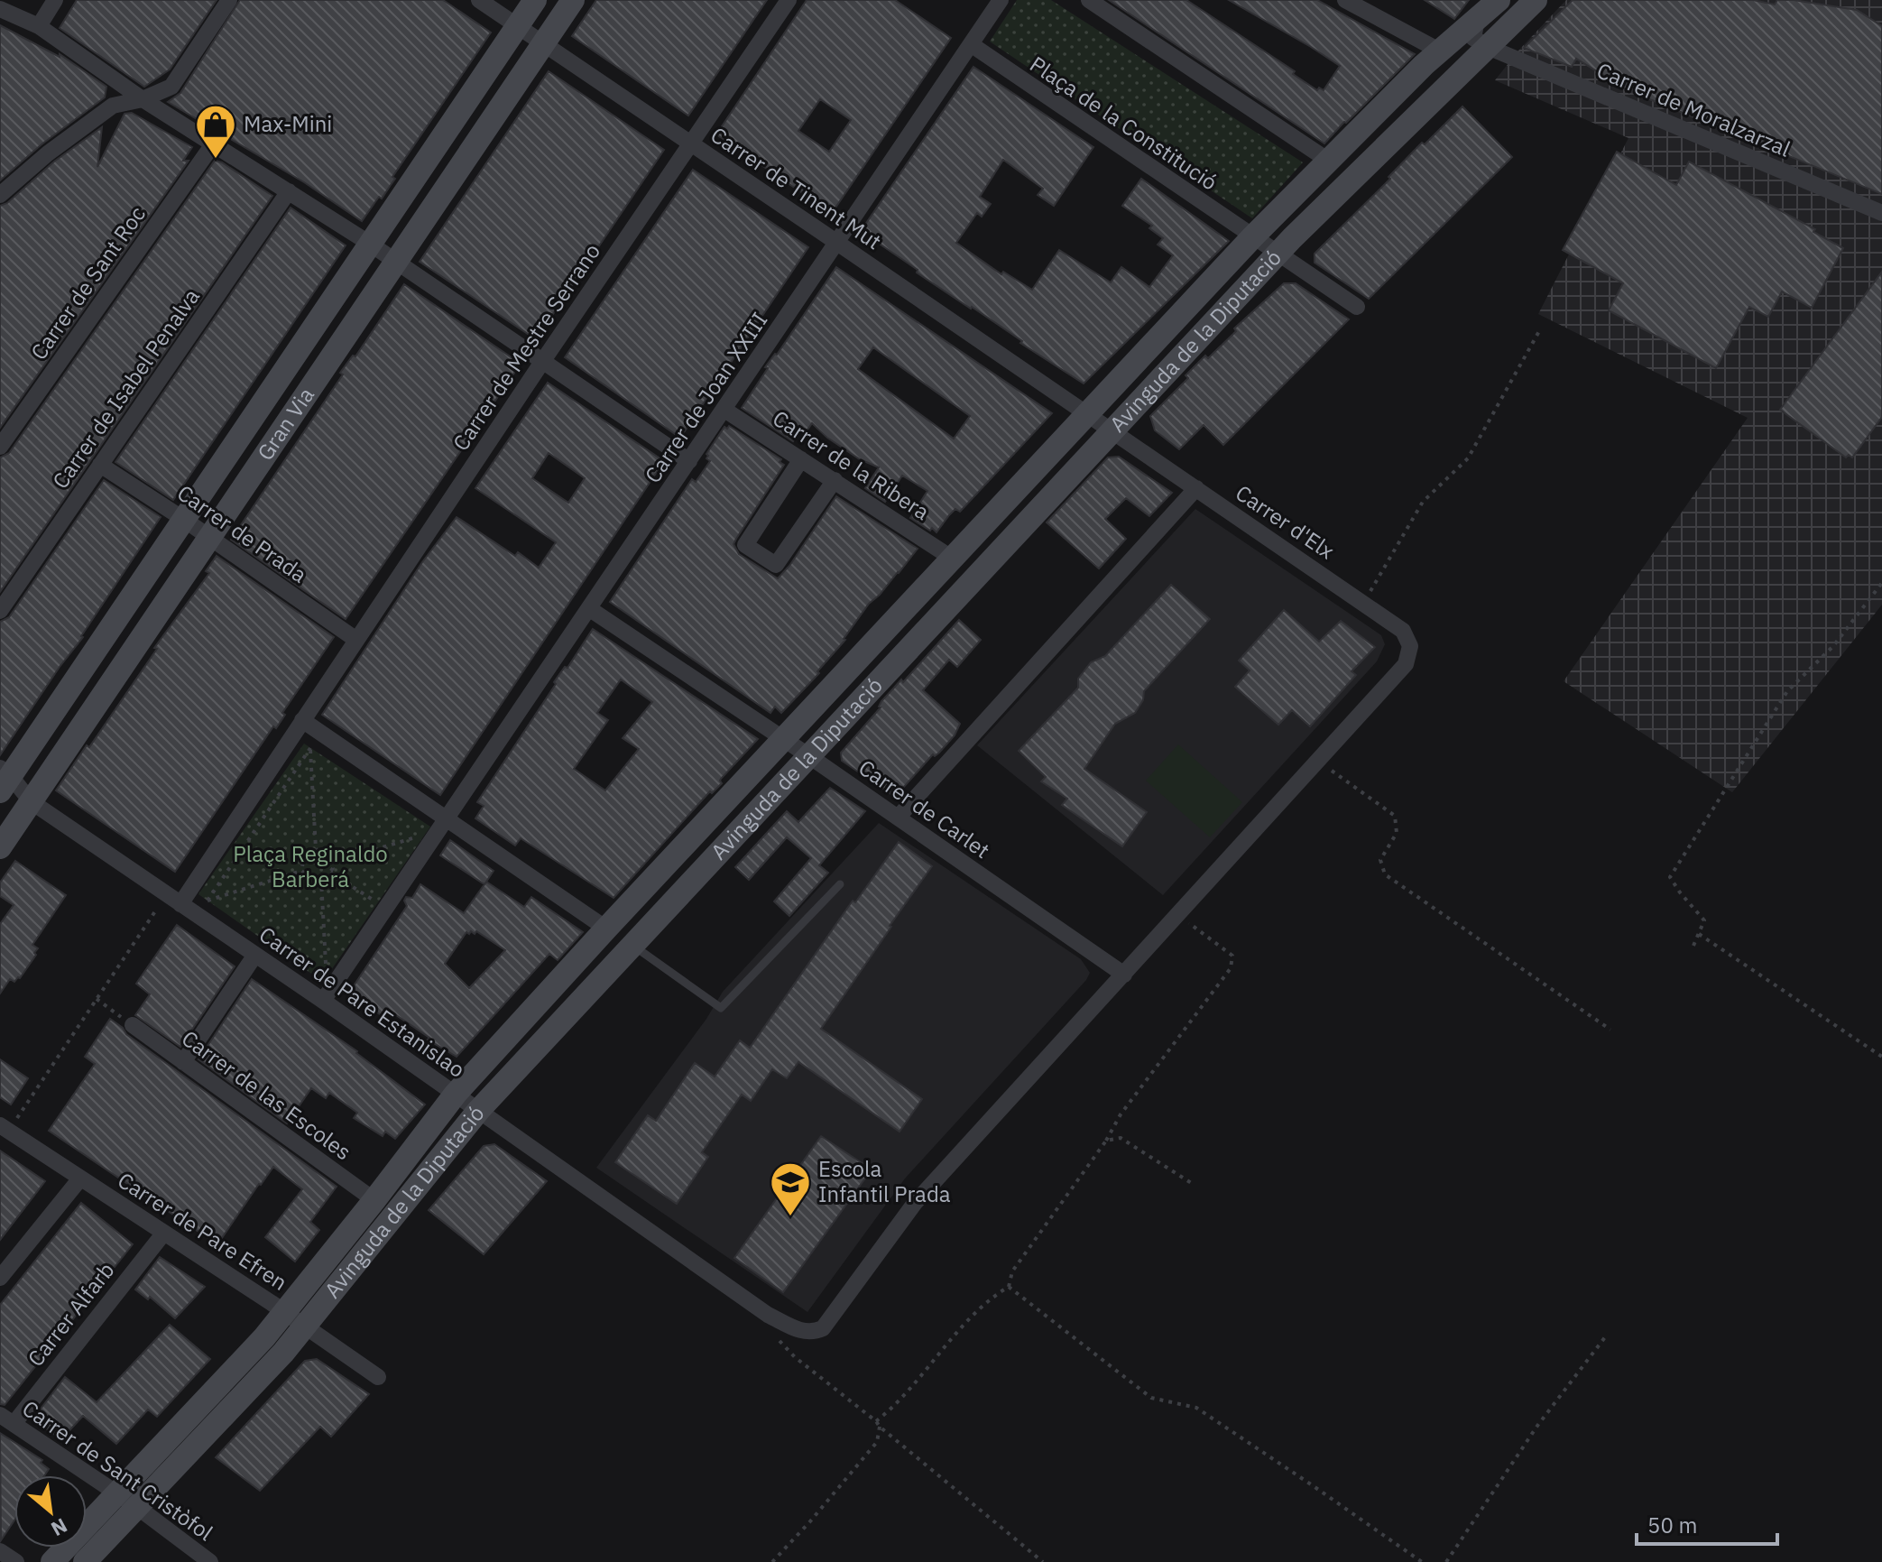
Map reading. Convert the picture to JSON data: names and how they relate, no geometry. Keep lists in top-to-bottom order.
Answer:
{
  "streets": {
    "street": [
      "Carrer de Moralzarzal",
      "Plaça de la Constitució",
      "Carrer de Tinent Mut",
      "Carrer de Sant Roc",
      "Avinguda de la Diputació",
      "Carrer de Mestre Serrano",
      "Carrer de Isabel Penalva",
      "Carrer de Joan XXIII",
      "Gran Via",
      "Carrer de la Ribera",
      "Carrer d'Elx",
      "Carrer de Prada",
      "Carrer de Carlet",
      "Carrer de Pare Estanislao",
      "Carrer de las Escoles",
      "Carrer de Pare Efren",
      "Carrer Alfarb",
      "Carrer de Sant Cristòfol"
    ]
  },
  "crossings": [
    ["Carrer de Moralzarzal", "Avinguda de la Diputació"],
    ["Plaça de la Constitució", "Avinguda de la Diputació"],
    ["Plaça de la Constitució", "Carrer de Joan XXIII"],
    ["Carrer de Tinent Mut", "Avinguda de la Diputació"],
    ["Carrer de Tinent Mut", "Carrer de Mestre Serrano"],
    ["Carrer de Tinent Mut", "Carrer de Joan XXIII"],
    ["Carrer de Tinent Mut", "Gran Via"],
    ["Carrer de Tinent Mut", "Carrer d'Elx"],
    ["Avinguda de la Diputació", "Carrer de la Ribera"],
    ["Avinguda de la Diputació", "Carrer d'Elx"],
    ["Avinguda de la Diputació", "Carrer de Carlet"],
    ["Avinguda de la Diputació", "Carrer de Pare Estanislao"],
    ["Avinguda de la Diputació", "Carrer de las Escoles"],
    ["Avinguda de la Diputació", "Carrer de Pare Efren"],
    ["Avinguda de la Diputació", "Carrer de Sant Cristòfol"],
    ["Carrer de Mestre Serrano", "Carrer de Prada"],
    ["Carrer de Isabel Penalva", "Carrer de Prada"],
    ["Carrer de Joan XXIII", "Carrer de la Ribera"],
    ["Carrer de Joan XXIII", "Carrer de Carlet"],
    ["Gran Via", "Carrer de Prada"],
    ["Gran Via", "Carrer de Pare Estanislao"],
    ["Carrer de Carlet", "Carrer de Pare Estanislao"],
    ["Carrer de Pare Efren", "Carrer Alfarb"],
    ["Carrer Alfarb", "Carrer de Sant Cristòfol"]
  ],
  "parks": ["Plaça Reginaldo Barberá"],
  "places": {
    "shop": ["Max-Mini"],
    "school or university": ["Escola Infantil Prada"]
  },
  "scale_bar": "50 m",
  "north": "bottom right"
}
